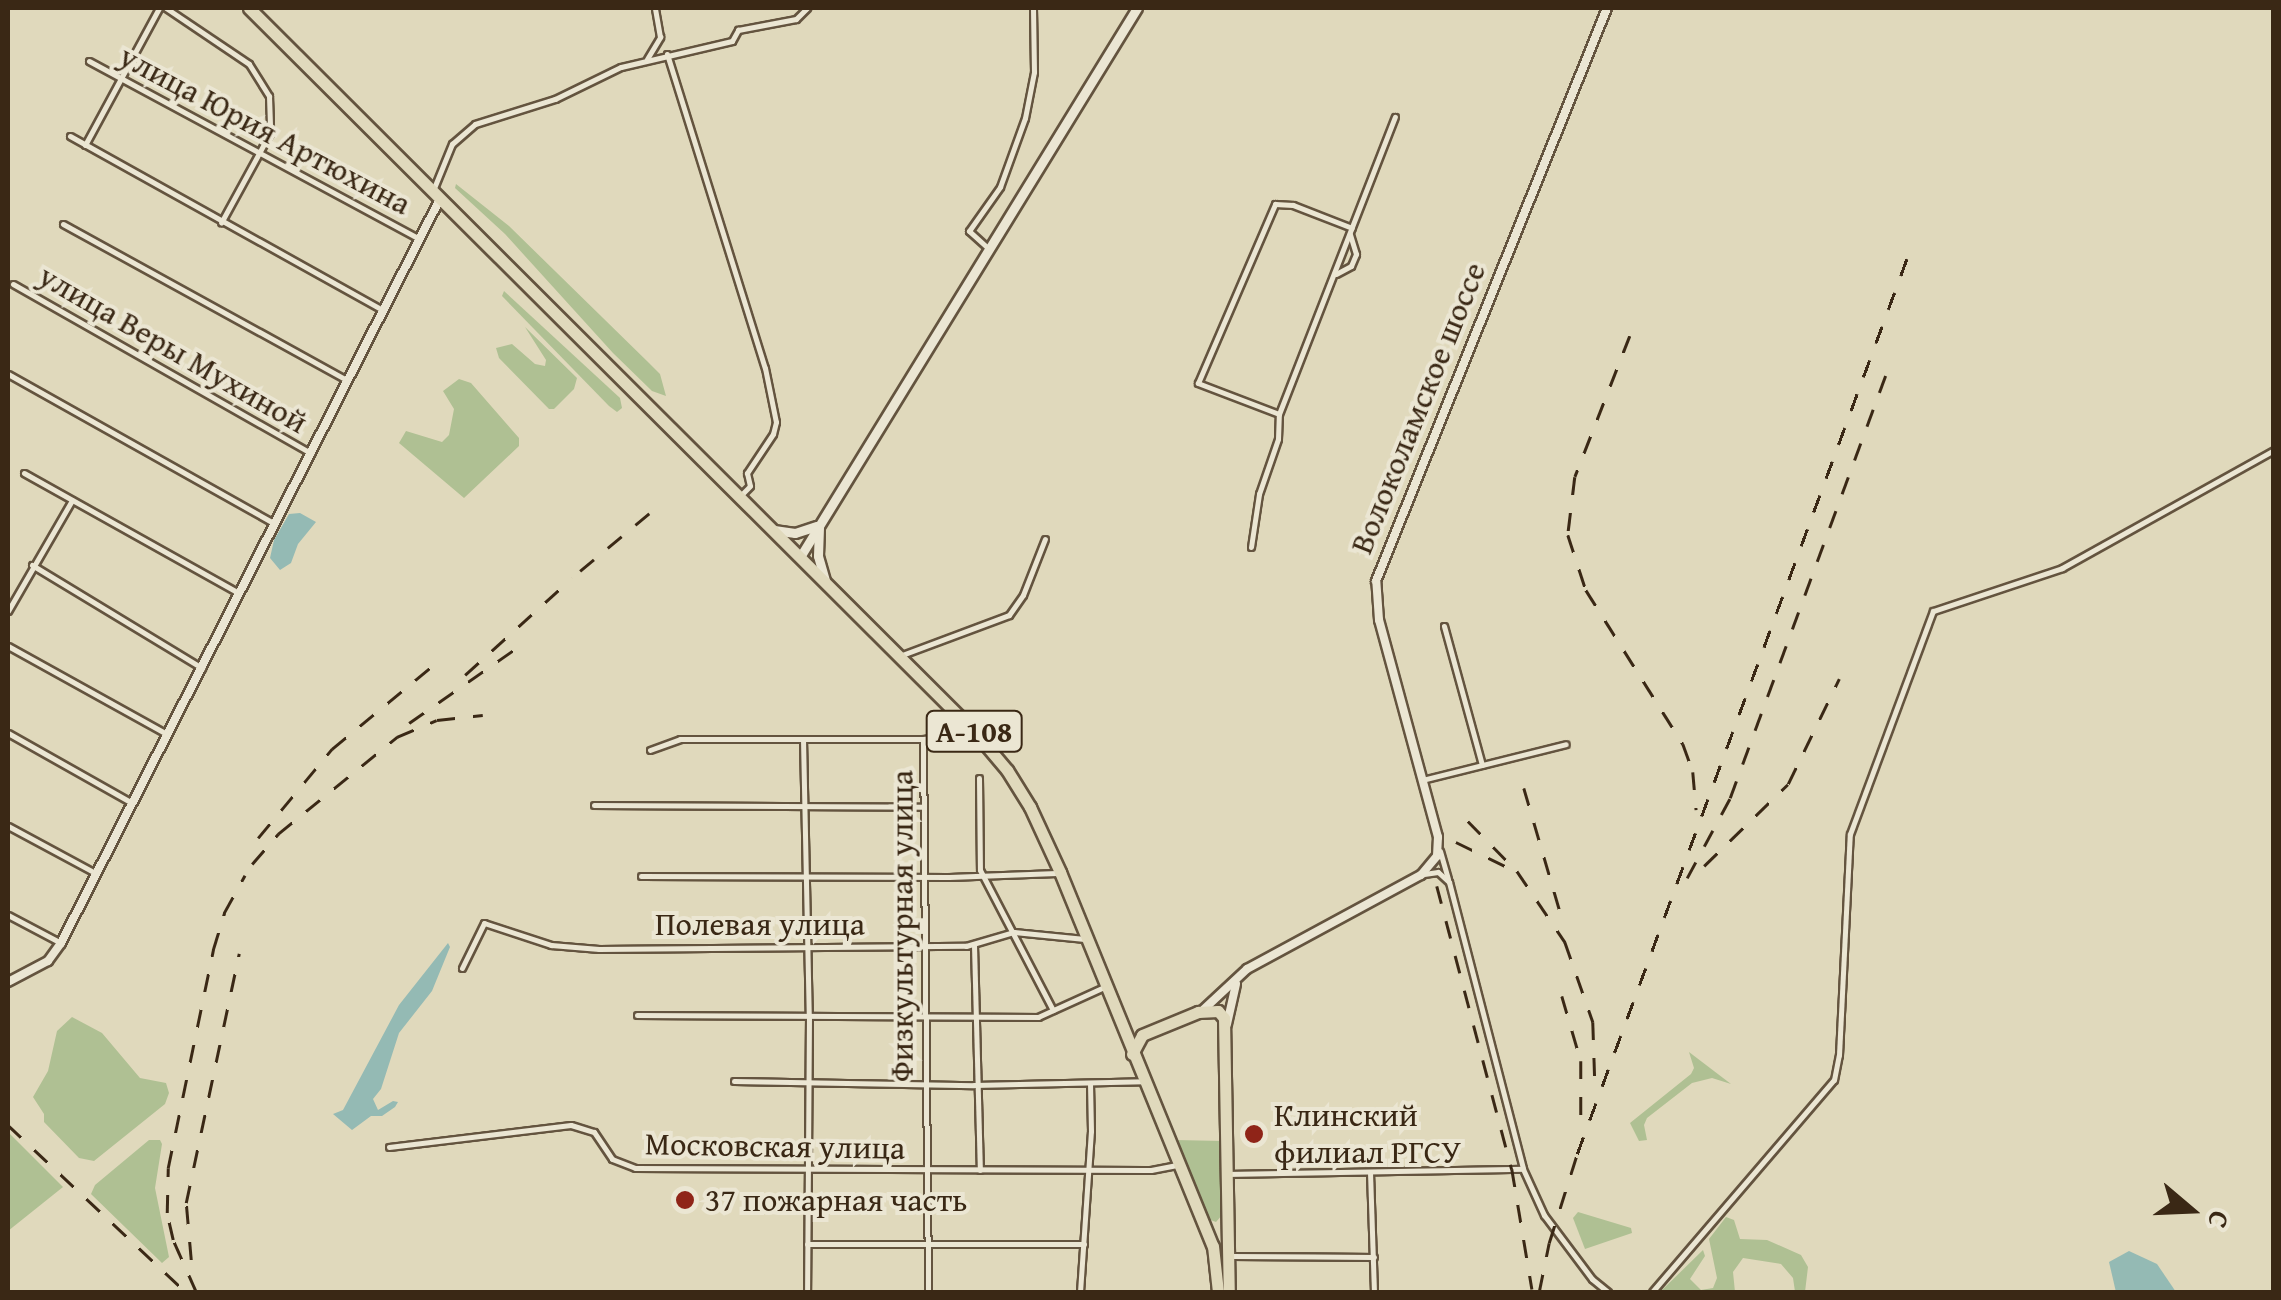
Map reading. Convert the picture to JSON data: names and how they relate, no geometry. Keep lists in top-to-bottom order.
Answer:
{
  "streets": {
    "highway": ["А-108"],
    "street": [
      "улица Юрия Артюхина",
      "улица Веры Мухиной",
      "Волоколамское шоссе",
      "Полевая улица",
      "Физкультурная улица",
      "Московская улица"
    ]
  },
  "crossings": [
    ["А-108", "Полевая улица"],
    ["А-108", "Московская улица"],
    ["Полевая улица", "Физкультурная улица"],
    ["Физкультурная улица", "Московская улица"]
  ],
  "places": ["Клинский филиал РГСУ", "37 пожарная часть"],
  "north": "right"
}
